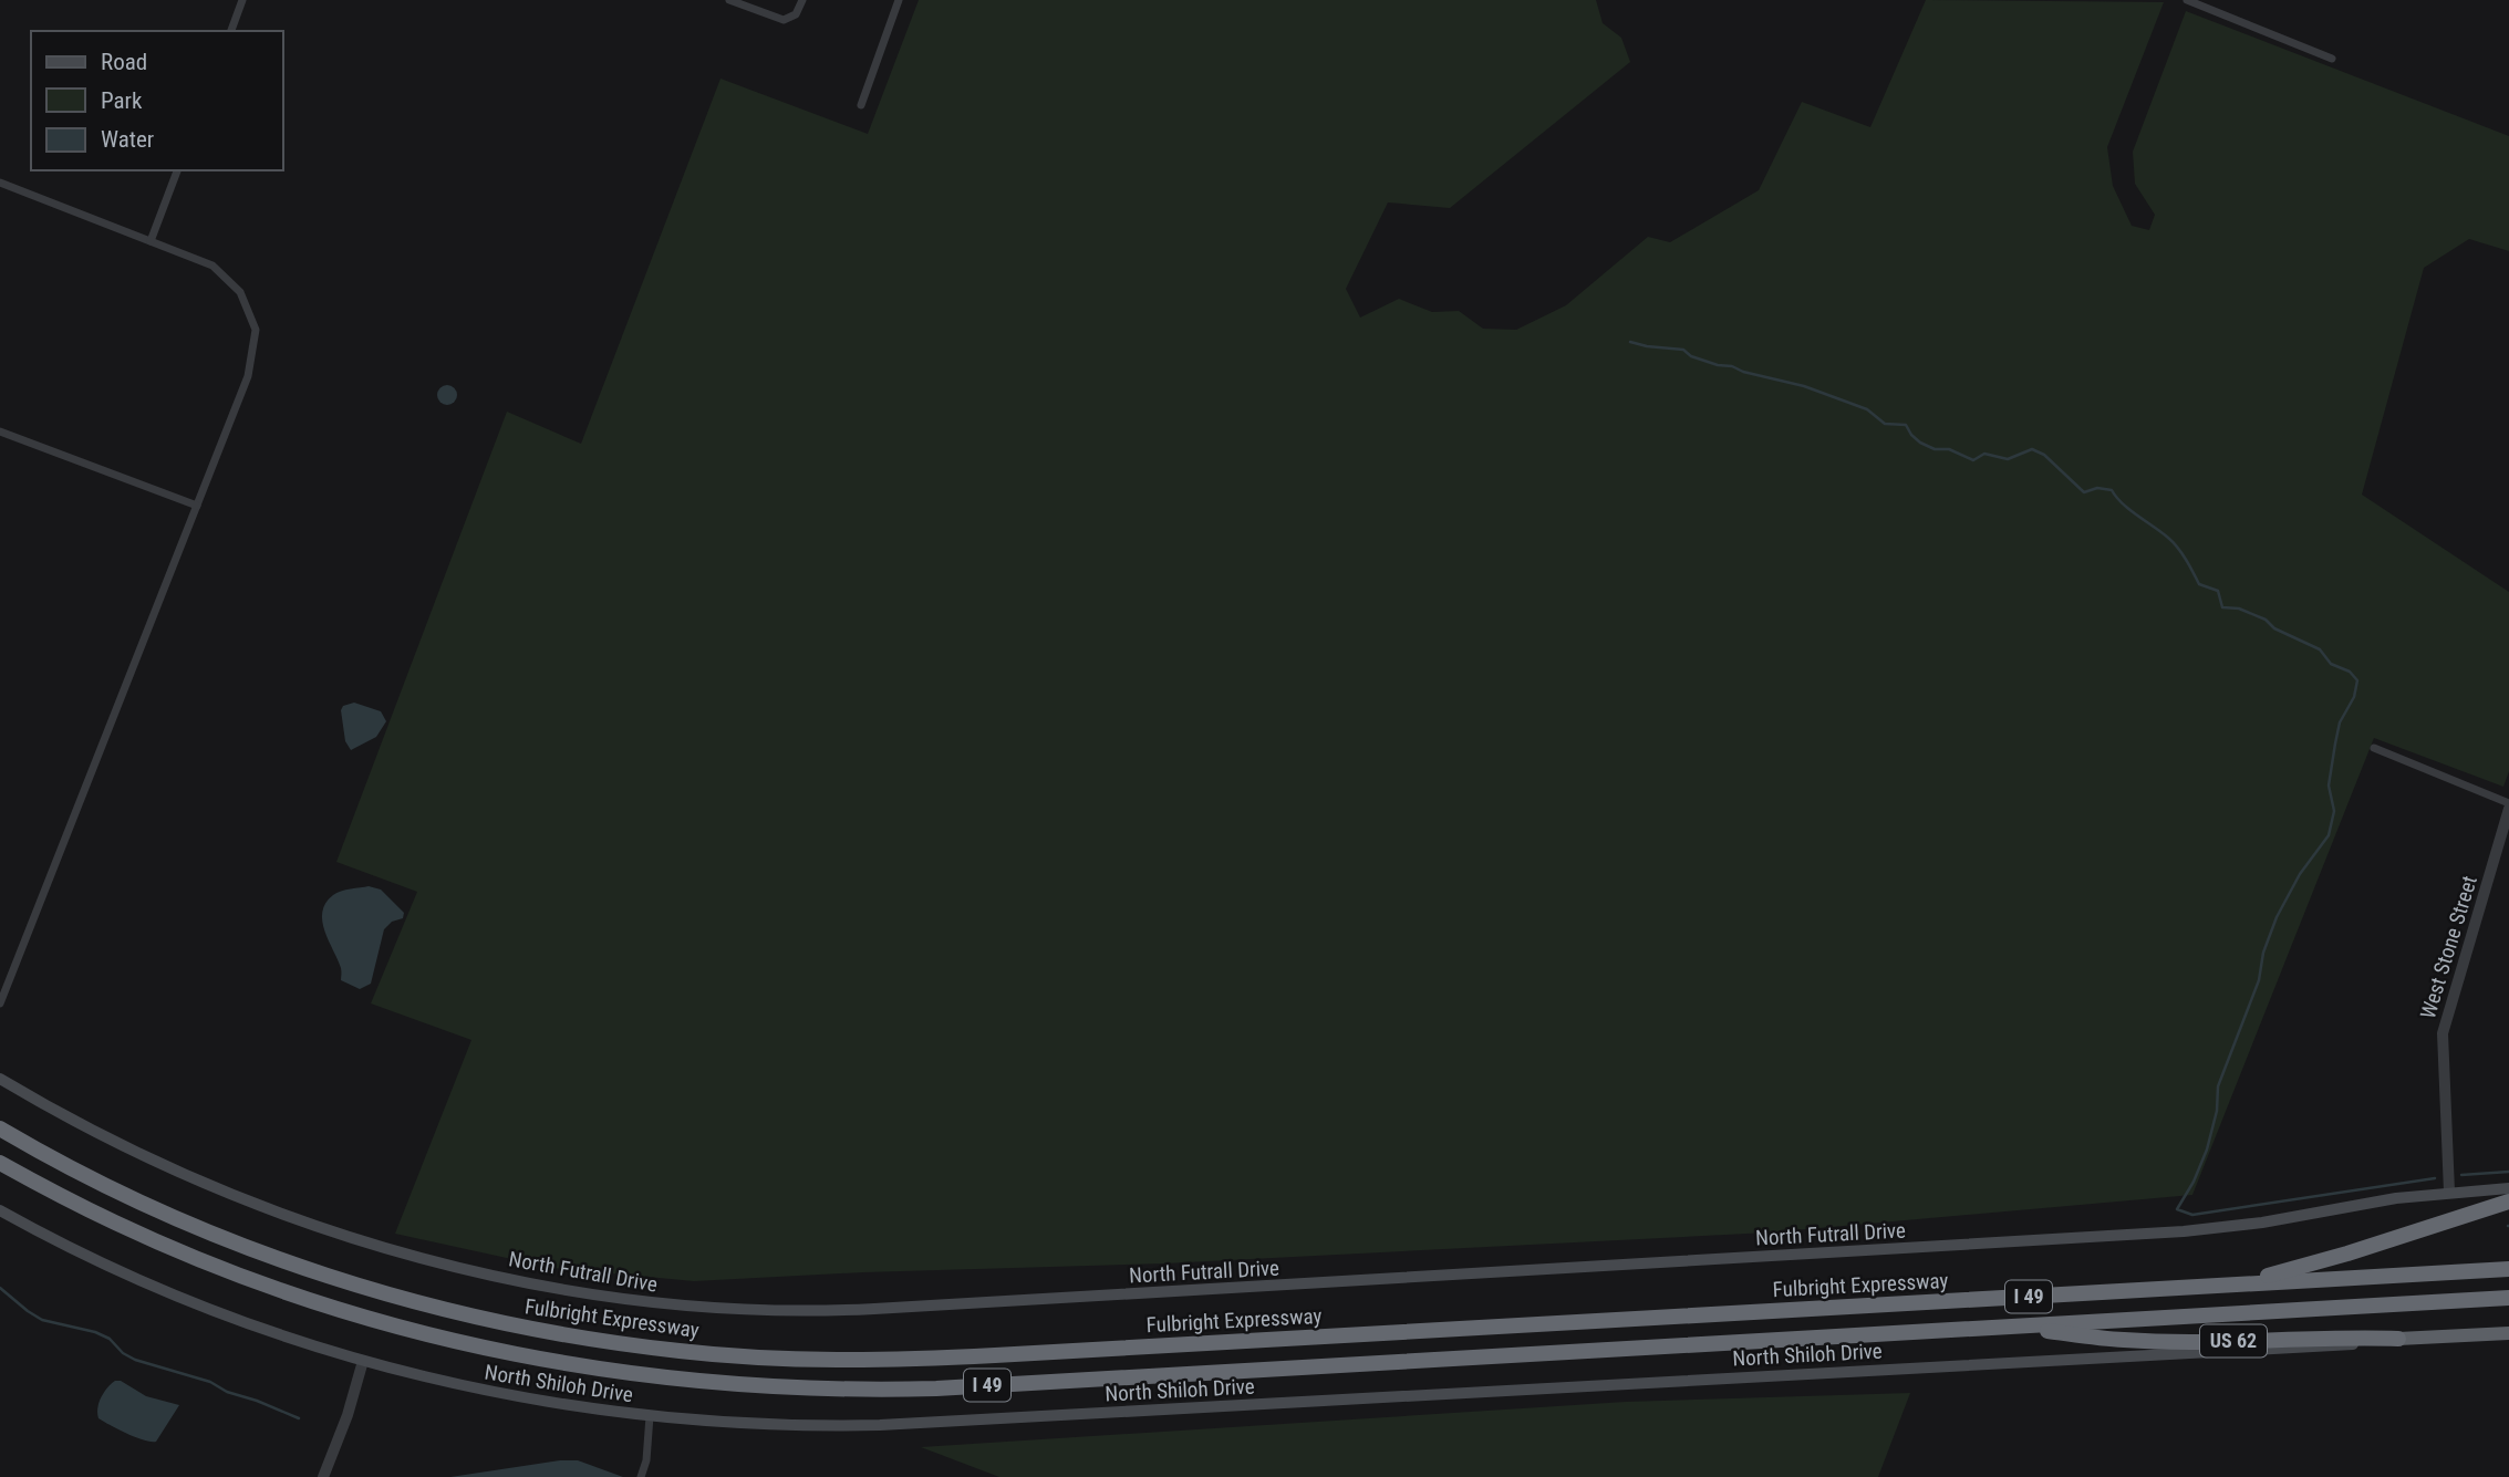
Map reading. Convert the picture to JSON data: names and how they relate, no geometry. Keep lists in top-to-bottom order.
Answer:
{
  "streets": {
    "highway": ["Fulbright Expressway", "I 49", "US 62"],
    "main road": ["North Futrall Drive", "North Shiloh Drive"],
    "street": ["West Stone Street"]
  },
  "crossings": [
    ["West Stone Street", "North Futrall Drive"],
    ["I 49", "US 62"],
    ["US 62", "North Shiloh Drive"]
  ],
  "legend": ["Road", "Park", "Water"]
}
